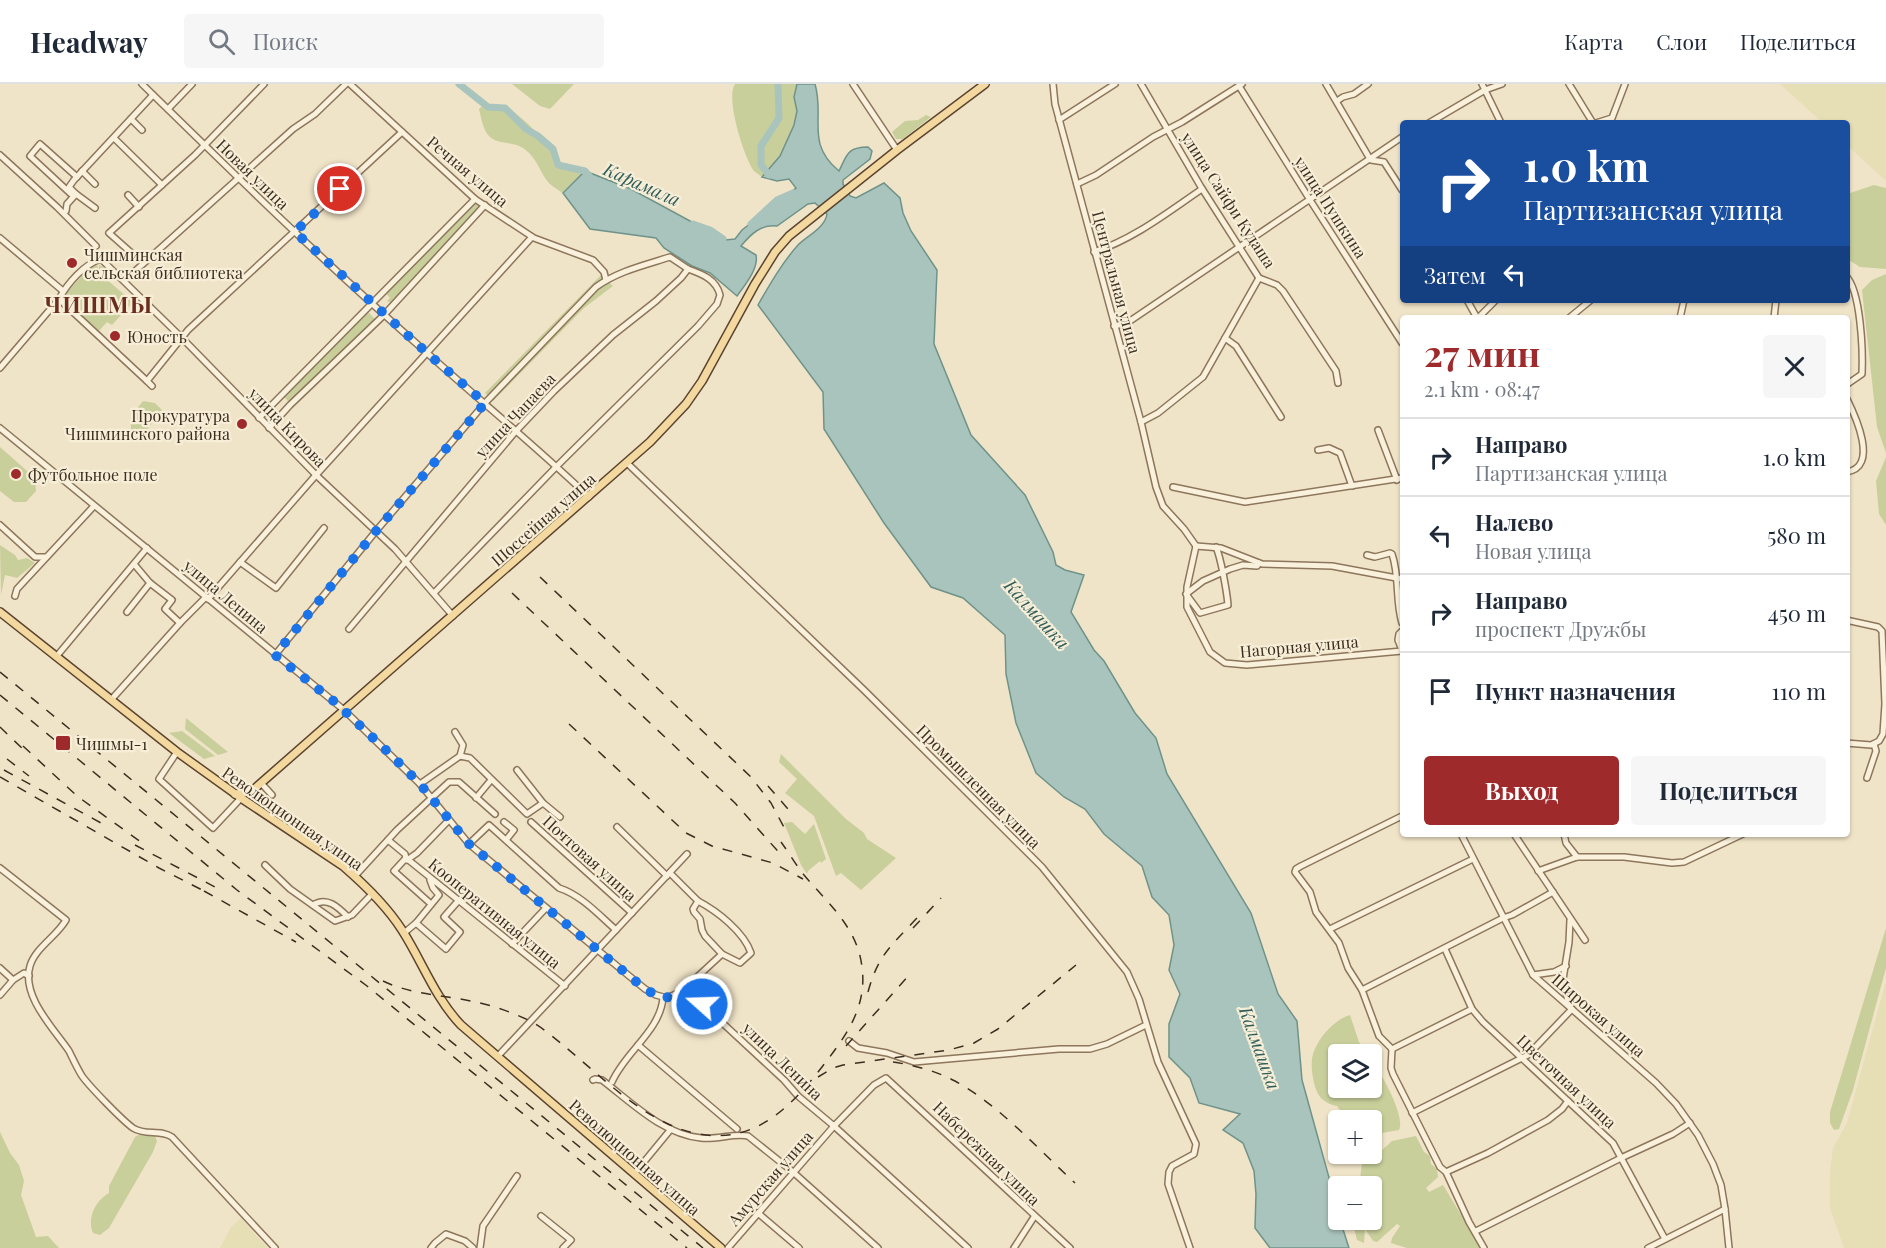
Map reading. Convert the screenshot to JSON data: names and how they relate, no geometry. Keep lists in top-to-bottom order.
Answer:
{
  "streets": {
    "main road": ["Шоссейная улица", "Революционная улица"],
    "street": [
      "Речная улица",
      "Новая улица",
      "улица Сайфи Кудаша",
      "улица Пушкина",
      "Центральная улица",
      "улица Чапаева",
      "улица Кирова",
      "улица Ленина",
      "Нагорная улица",
      "Промышленная улица",
      "Почтовая улица",
      "Кооперативная улица",
      "Широкая улица",
      "Цветочная улица",
      "Набережная улица",
      "Амурская улица"
    ]
  },
  "crossings": [
    ["Новая улица", "улица Чапаева"],
    ["Новая улица", "Шоссейная улица"],
    ["Центральная улица", "Нагорная улица"],
    ["улица Чапаева", "улица Кирова"],
    ["улица Чапаева", "Шоссейная улица"],
    ["улица Кирова", "Шоссейная улица"],
    ["Шоссейная улица", "улица Ленина"],
    ["Шоссейная улица", "Промышленная улица"],
    ["Шоссейная улица", "Революционная улица"],
    ["улица Ленина", "Амурская улица"],
    ["Набережная улица", "Амурская улица"]
  ],
  "districts": ["ЧИШМЫ"],
  "water": ["Карамала", "Калмашка"],
  "places": {
    "other": [
      "Чишминская сельская библиотека",
      "Юность",
      "Прокуратура Чишминского района",
      "Футбольное поле"
    ],
    "transit": ["Чишмы-1"]
  },
  "page": {
    "header": "Headway",
    "search": "Поиск",
    "nav": ["Карта", "Слои", "Поделиться"],
    "turn": ["1.0 km", "Партизанская улица"],
    "then": "Затем",
    "heading": ["27 мин", "2.1 km · 08:47"],
    "list": [
      {
        "name": "Направо",
        "note": "Партизанская улица",
        "value": "1.0 km"
      },
      {
        "name": "Налево",
        "note": "Новая улица",
        "value": "580 m"
      },
      {
        "name": "Направо",
        "note": "проспект Дружбы",
        "value": "450 m"
      },
      {
        "name": "Пункт назначения",
        "value": "110 m"
      }
    ],
    "buttons": ["Выход", "Поделиться"],
    "map_buttons": ["+", "−"]
  }
}
